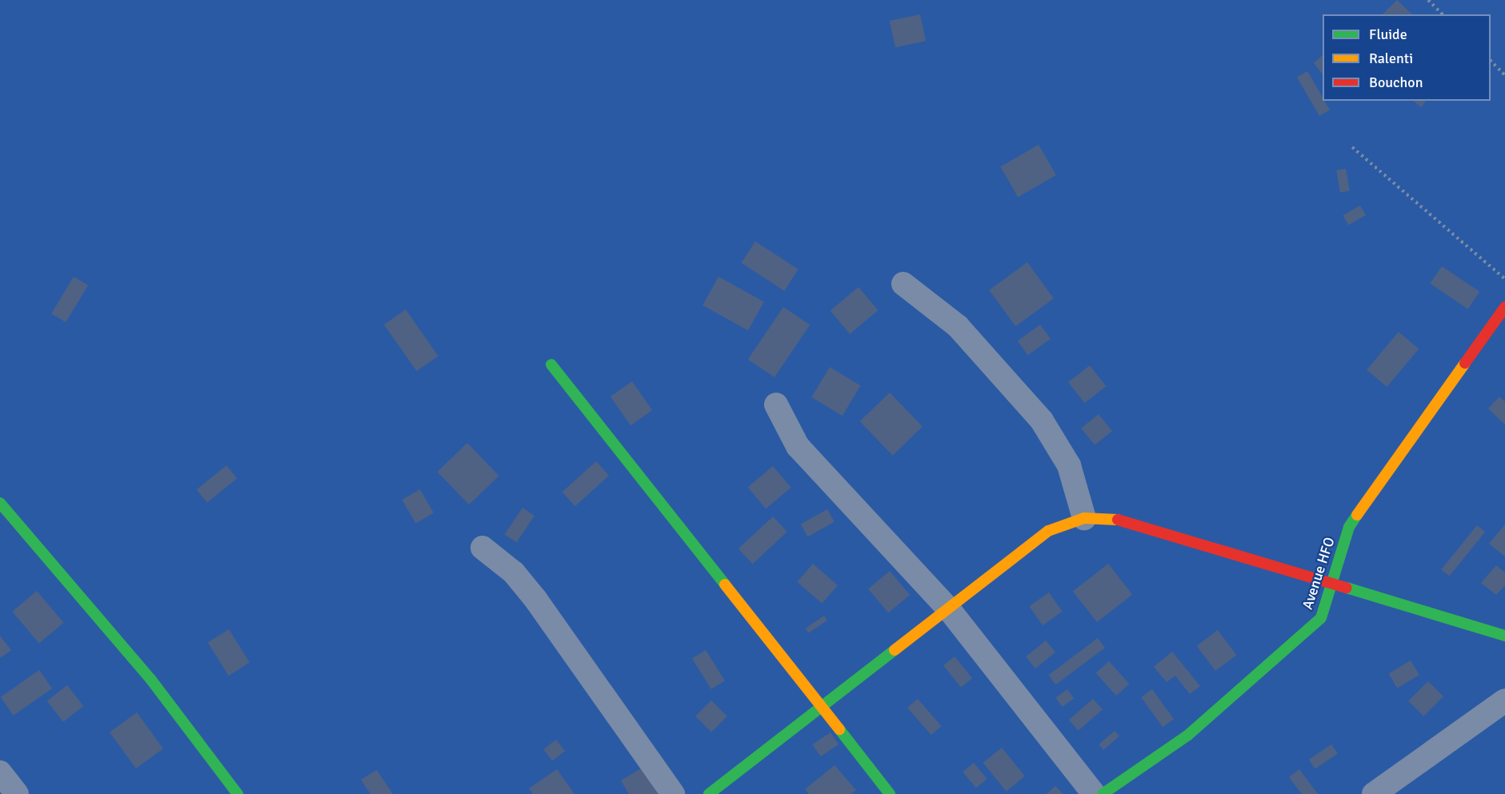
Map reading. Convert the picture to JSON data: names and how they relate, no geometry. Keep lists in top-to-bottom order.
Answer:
{
  "streets": {
    "street": ["Avenue HFO"]
  },
  "legend": ["Fluide", "Ralenti", "Bouchon"]
}
